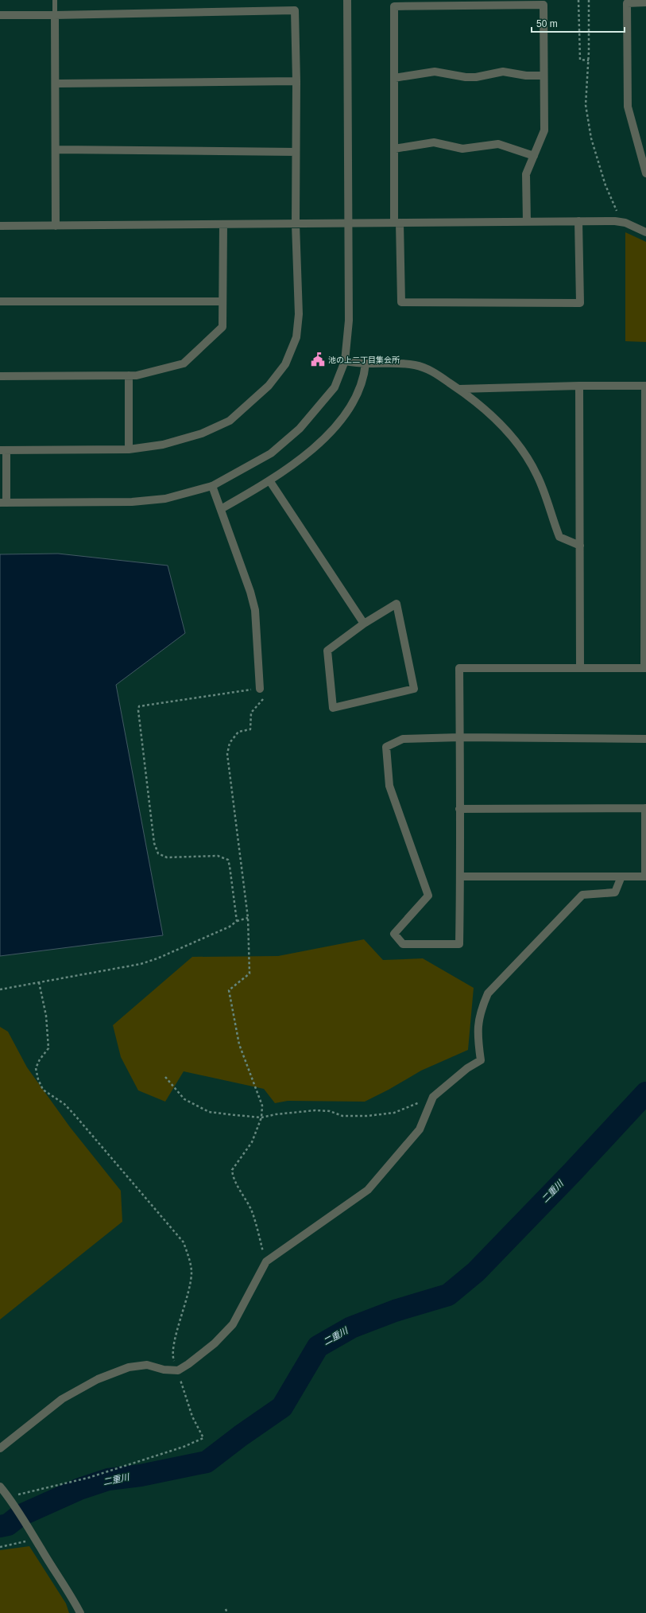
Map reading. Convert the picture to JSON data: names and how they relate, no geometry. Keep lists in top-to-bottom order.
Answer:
{
  "water": ["二重川"],
  "places": {
    "public building": ["池の上二丁目集会所"]
  },
  "scale_bar": "50 m"
}
